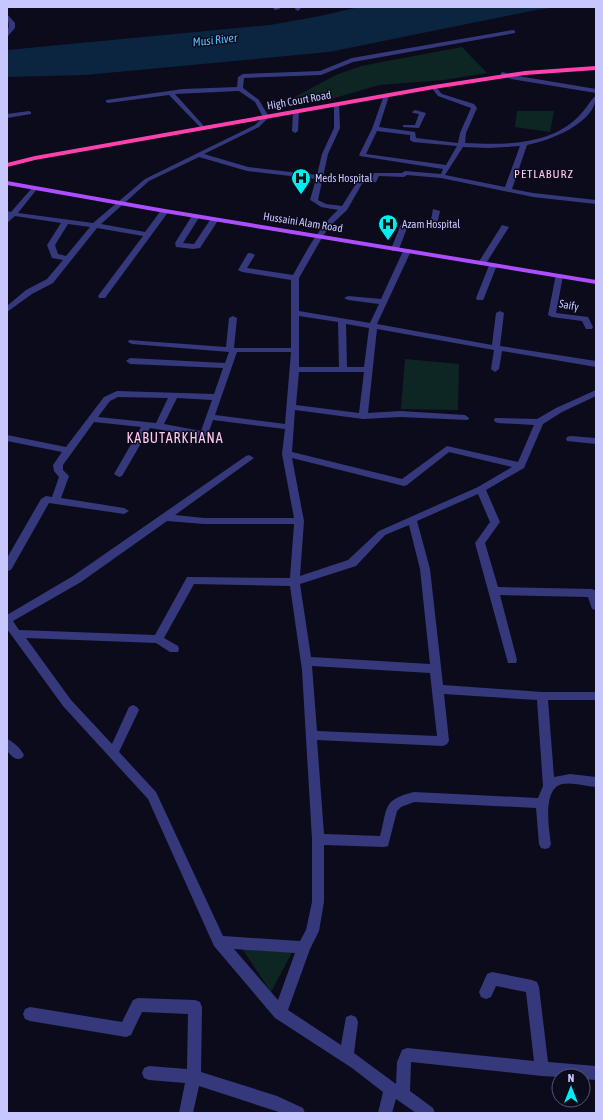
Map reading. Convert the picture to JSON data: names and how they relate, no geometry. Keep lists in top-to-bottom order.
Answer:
{
  "streets": {
    "highway": ["High Court Road"],
    "main road": ["Hussaini Alam Road"],
    "street": ["Saify"]
  },
  "crossings": [
    ["Hussaini Alam Road", "Saify"]
  ],
  "districts": ["PETLABURZ", "KABUTARKHANA"],
  "water": ["Musi River"],
  "places": {
    "hospital": ["Meds Hospital", "Azam Hospital"]
  },
  "north": "top"
}
